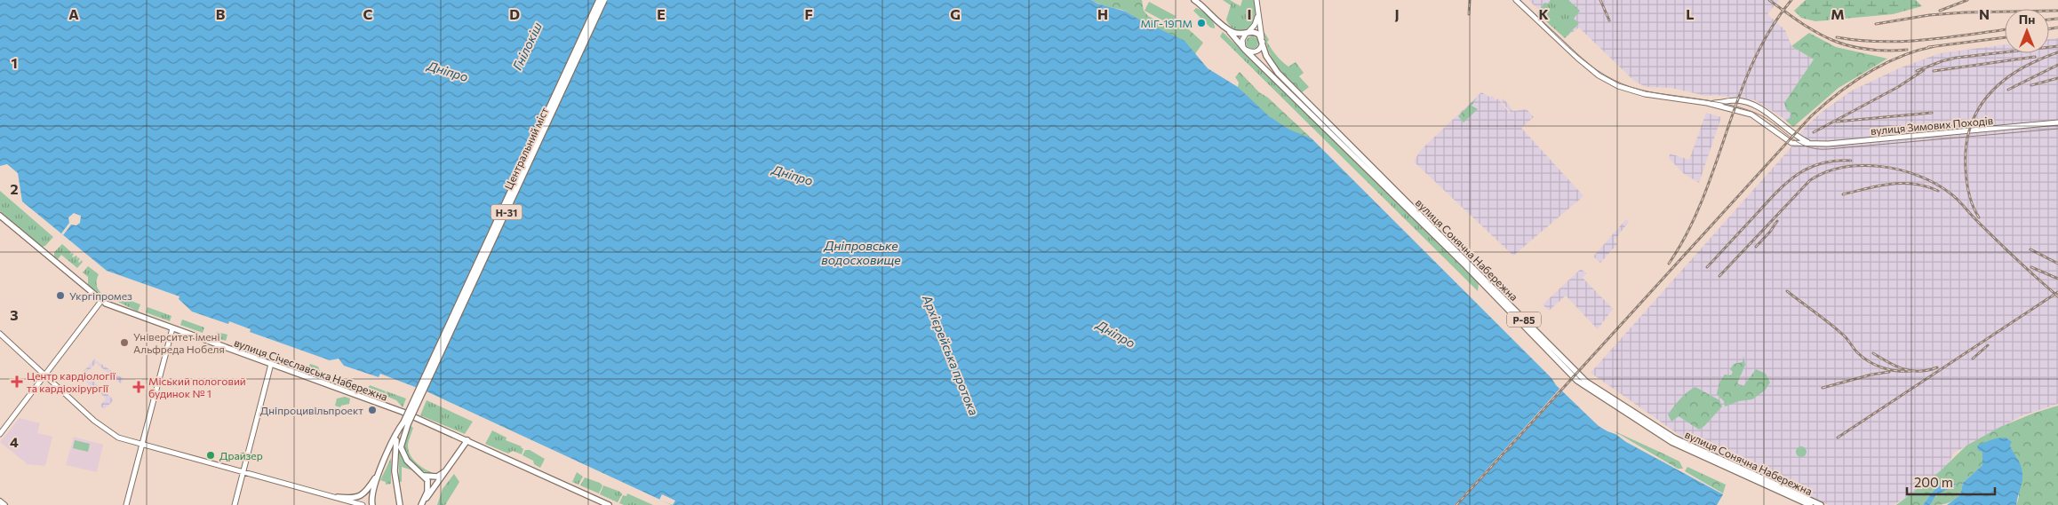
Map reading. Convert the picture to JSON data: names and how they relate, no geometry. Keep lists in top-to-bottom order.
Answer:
{
  "streets": {
    "main road": [
      "вулиця Зимових Походів",
      "Центральний міст",
      "Н-31",
      "вулиця Сонячна Набережна",
      "Р-85",
      "вулиця Січеславська Набережна"
    ]
  },
  "crossings": [
    ["Центральний міст", "Н-31"]
  ],
  "water": [
    "Гнілокіш",
    "Дніпро",
    "Дніпровське водосховище",
    "Архієрейська протока"
  ],
  "places": {
    "other": [
      "МіГ-19ПМ",
      "Укргіпромез",
      "Університет імені Альфреда Нобеля",
      "Дніпроцивільпроект",
      "Драйзер"
    ],
    "health": ["Центр кардіології та кардіохірургії", "Міський пологовий будинок № 1"]
  },
  "scale_bar": "200 m",
  "north": "top",
  "grid": {
    "columns": [
      "A",
      "B",
      "C",
      "D",
      "E",
      "F",
      "G",
      "H",
      "I",
      "J",
      "K",
      "L",
      "M",
      "N"
    ],
    "rows": [
      "1",
      "2",
      "3",
      "4"
    ]
  }
}
